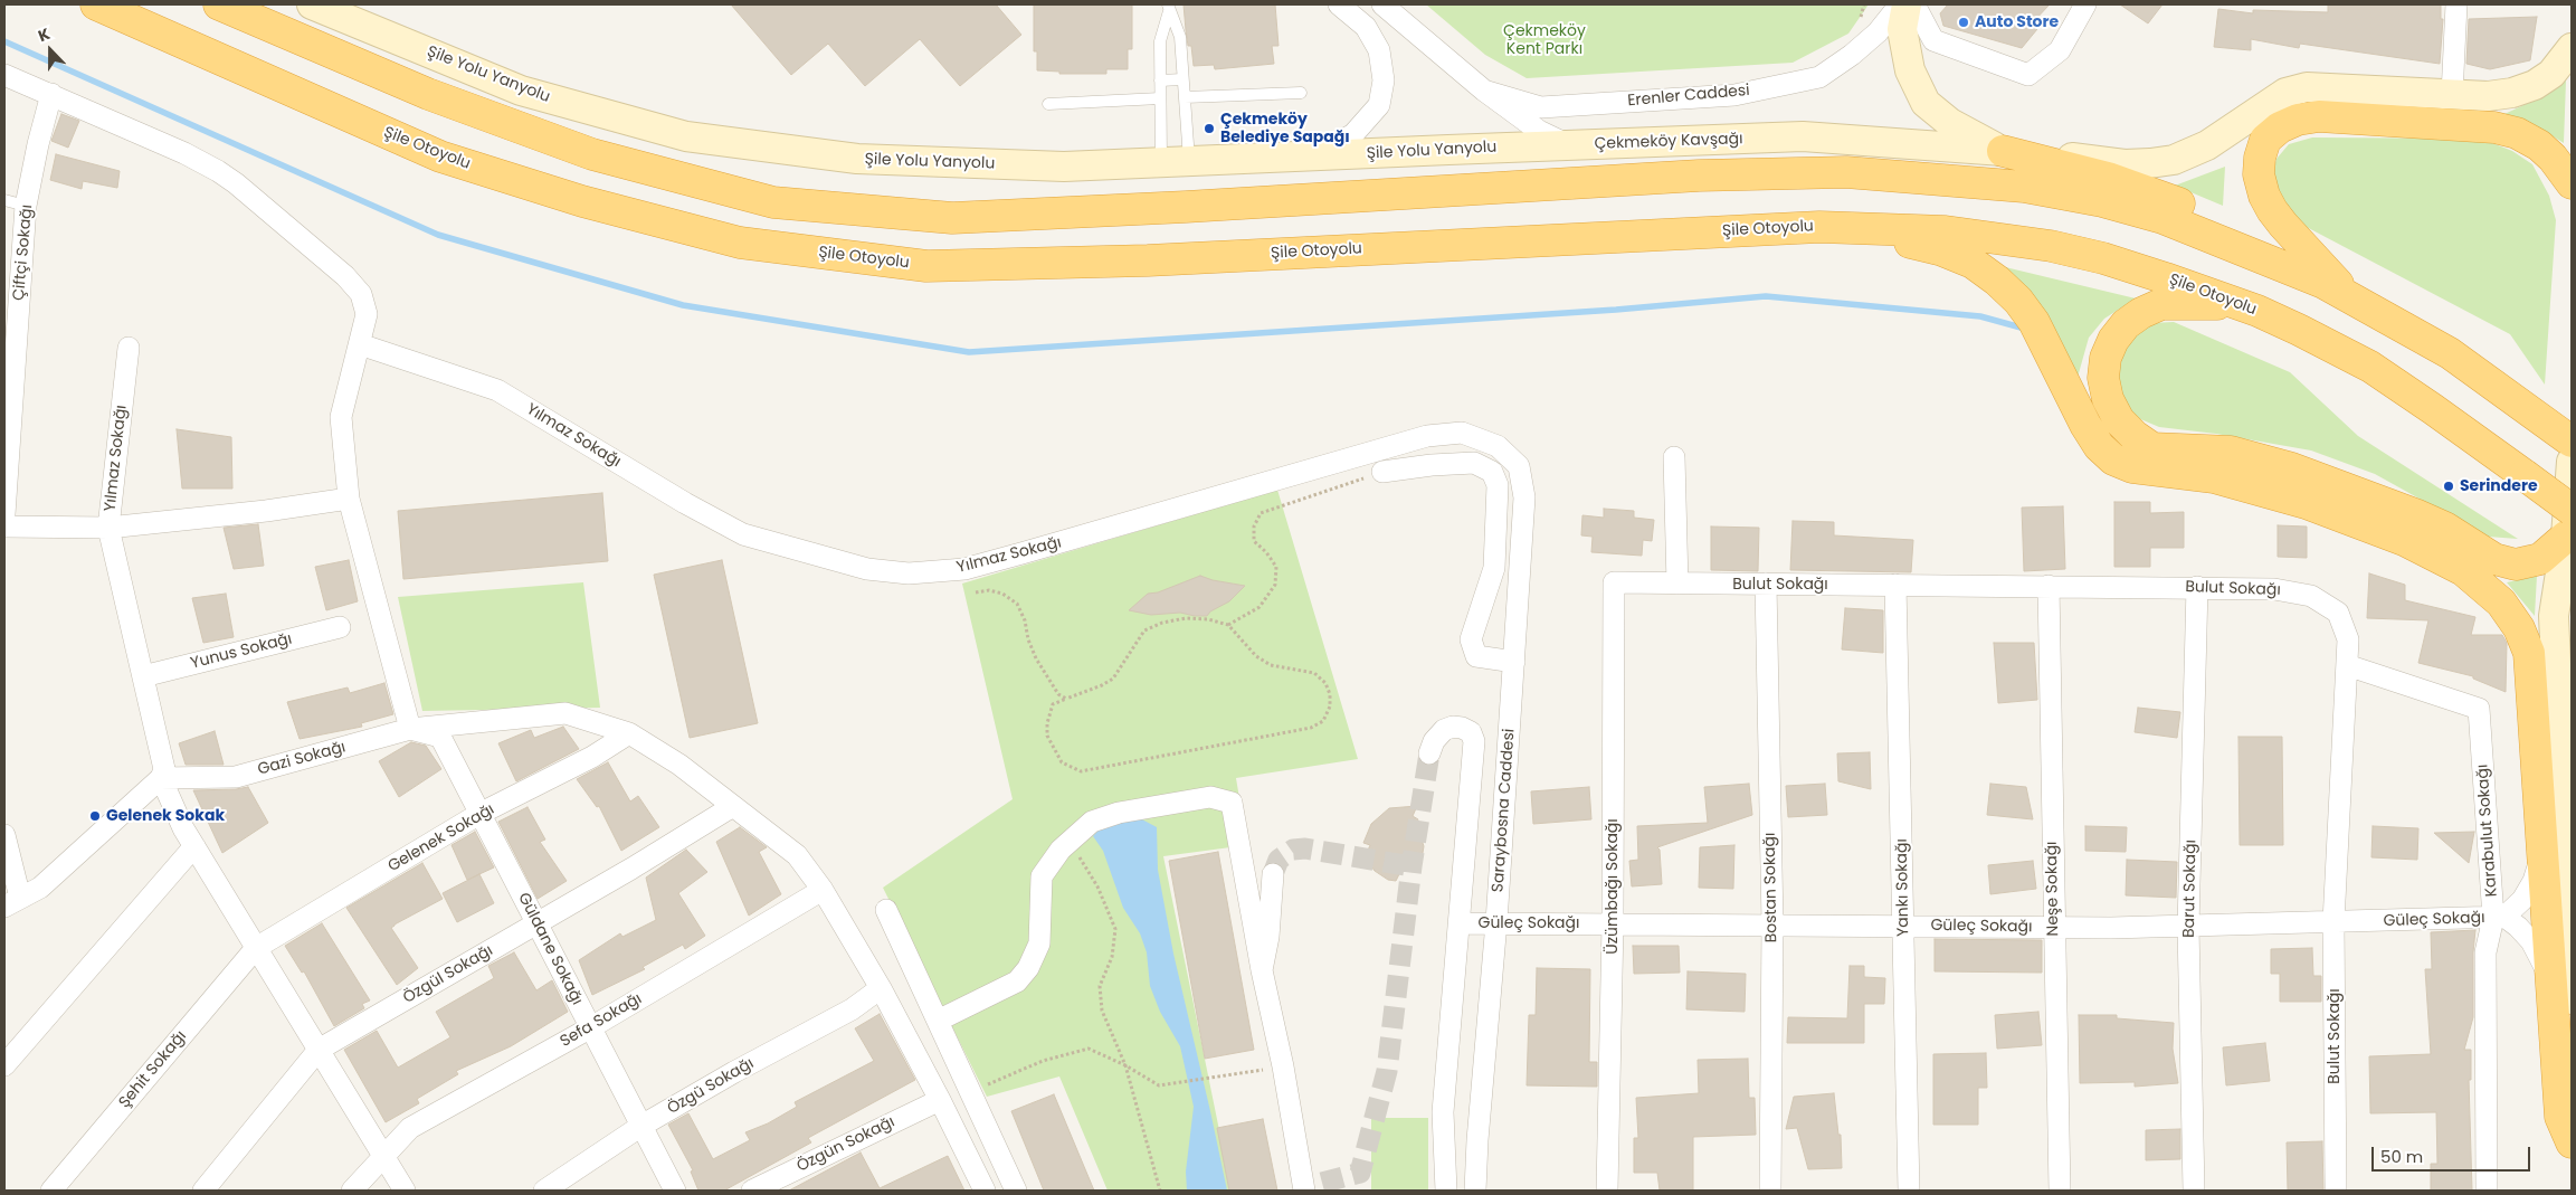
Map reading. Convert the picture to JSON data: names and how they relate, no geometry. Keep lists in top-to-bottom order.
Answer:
{
  "streets": {
    "highway": ["Şile Otoyolu"],
    "main road": ["Şile Yolu Yanyolu", "Çekmeköy Kavşağı"],
    "street": [
      "Erenler Caddesi",
      "Çiftçi Sokağı",
      "Yılmaz Sokağı",
      "Bulut Sokağı",
      "Yunus Sokağı",
      "Gazi Sokağı",
      "Saraybosna Caddesi",
      "Karabulut Sokağı",
      "Gelenek Sokağı",
      "Üzümbağı Sokağı",
      "Bostan Sokağı",
      "Yankı Sokağı",
      "Neşe Sokağı",
      "Barut Sokağı",
      "Güleç Sokağı",
      "Güldane Sokağı",
      "Özgül Sokağı",
      "Sefa Sokağı",
      "Şehit Sokağı",
      "Özgü Sokağı",
      "Özgün Sokağı"
    ]
  },
  "crossings": [
    ["Şile Yolu Yanyolu", "Çekmeköy Kavşağı"],
    ["Erenler Caddesi", "Çekmeköy Kavşağı"],
    ["Yılmaz Sokağı", "Saraybosna Caddesi"],
    ["Bulut Sokağı", "Karabulut Sokağı"],
    ["Bulut Sokağı", "Üzümbağı Sokağı"],
    ["Bulut Sokağı", "Bostan Sokağı"],
    ["Bulut Sokağı", "Yankı Sokağı"],
    ["Bulut Sokağı", "Neşe Sokağı"],
    ["Bulut Sokağı", "Barut Sokağı"],
    ["Bulut Sokağı", "Güleç Sokağı"],
    ["Gazi Sokağı", "Güldane Sokağı"],
    ["Saraybosna Caddesi", "Güleç Sokağı"],
    ["Karabulut Sokağı", "Güleç Sokağı"],
    ["Gelenek Sokağı", "Güldane Sokağı"],
    ["Gelenek Sokağı", "Şehit Sokağı"],
    ["Üzümbağı Sokağı", "Güleç Sokağı"],
    ["Bostan Sokağı", "Güleç Sokağı"],
    ["Yankı Sokağı", "Güleç Sokağı"],
    ["Neşe Sokağı", "Güleç Sokağı"],
    ["Barut Sokağı", "Güleç Sokağı"],
    ["Güldane Sokağı", "Özgül Sokağı"],
    ["Güldane Sokağı", "Sefa Sokağı"],
    ["Güldane Sokağı", "Özgü Sokağı"]
  ],
  "parks": ["Çekmeköy Kent Parkı"],
  "places": [
    "Auto Store",
    "Çekmeköy Belediye Sapağı",
    "Serindere",
    "Gelenek Sokak"
  ],
  "scale_bar": "50 m",
  "north": "top"
}
